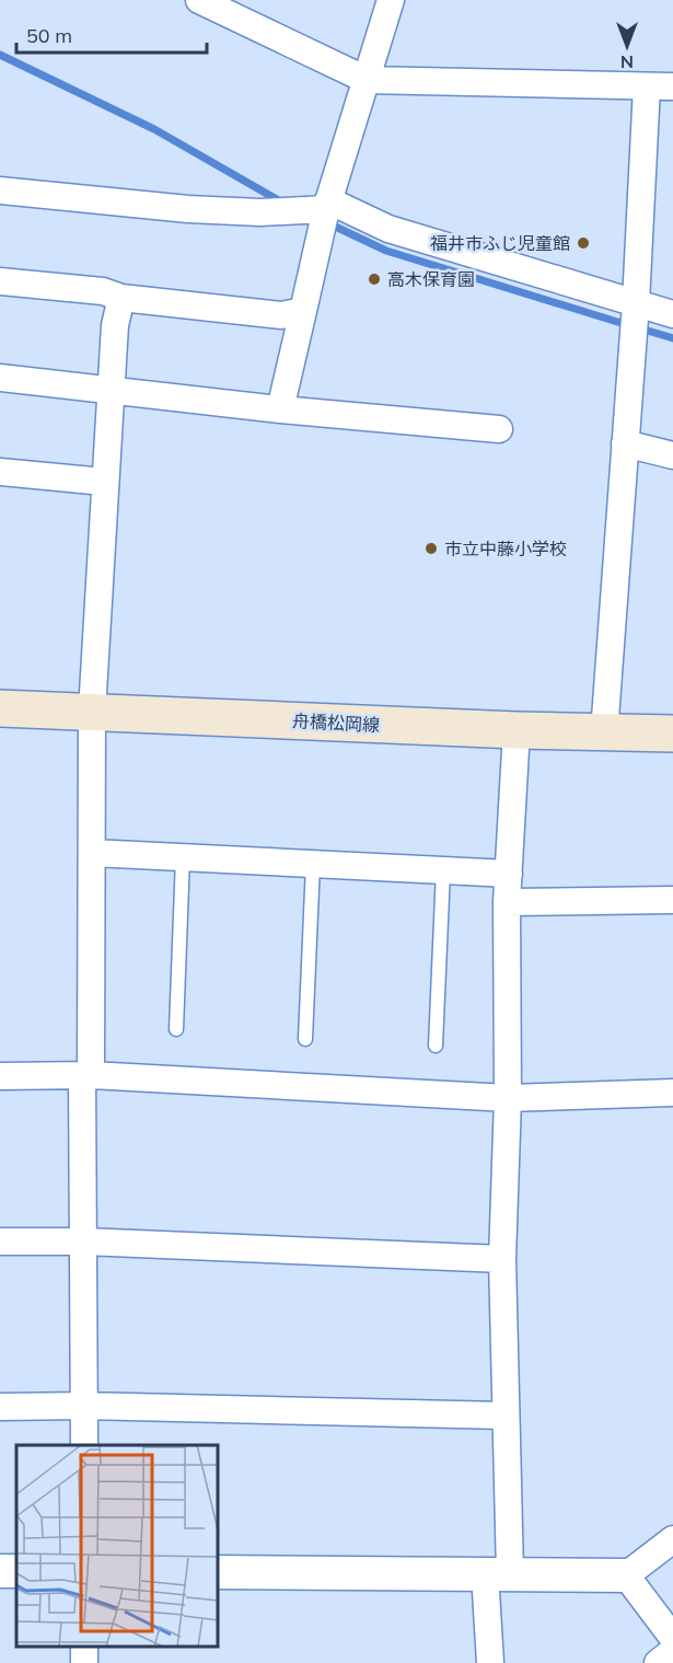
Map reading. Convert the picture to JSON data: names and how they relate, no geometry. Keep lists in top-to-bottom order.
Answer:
{
  "streets": {
    "main road": ["舟橋松岡線"]
  },
  "places": ["福井市ふじ児童館", "高木保育園", "市立中藤小学校"],
  "scale_bar": "50 m",
  "north": "bottom"
}
